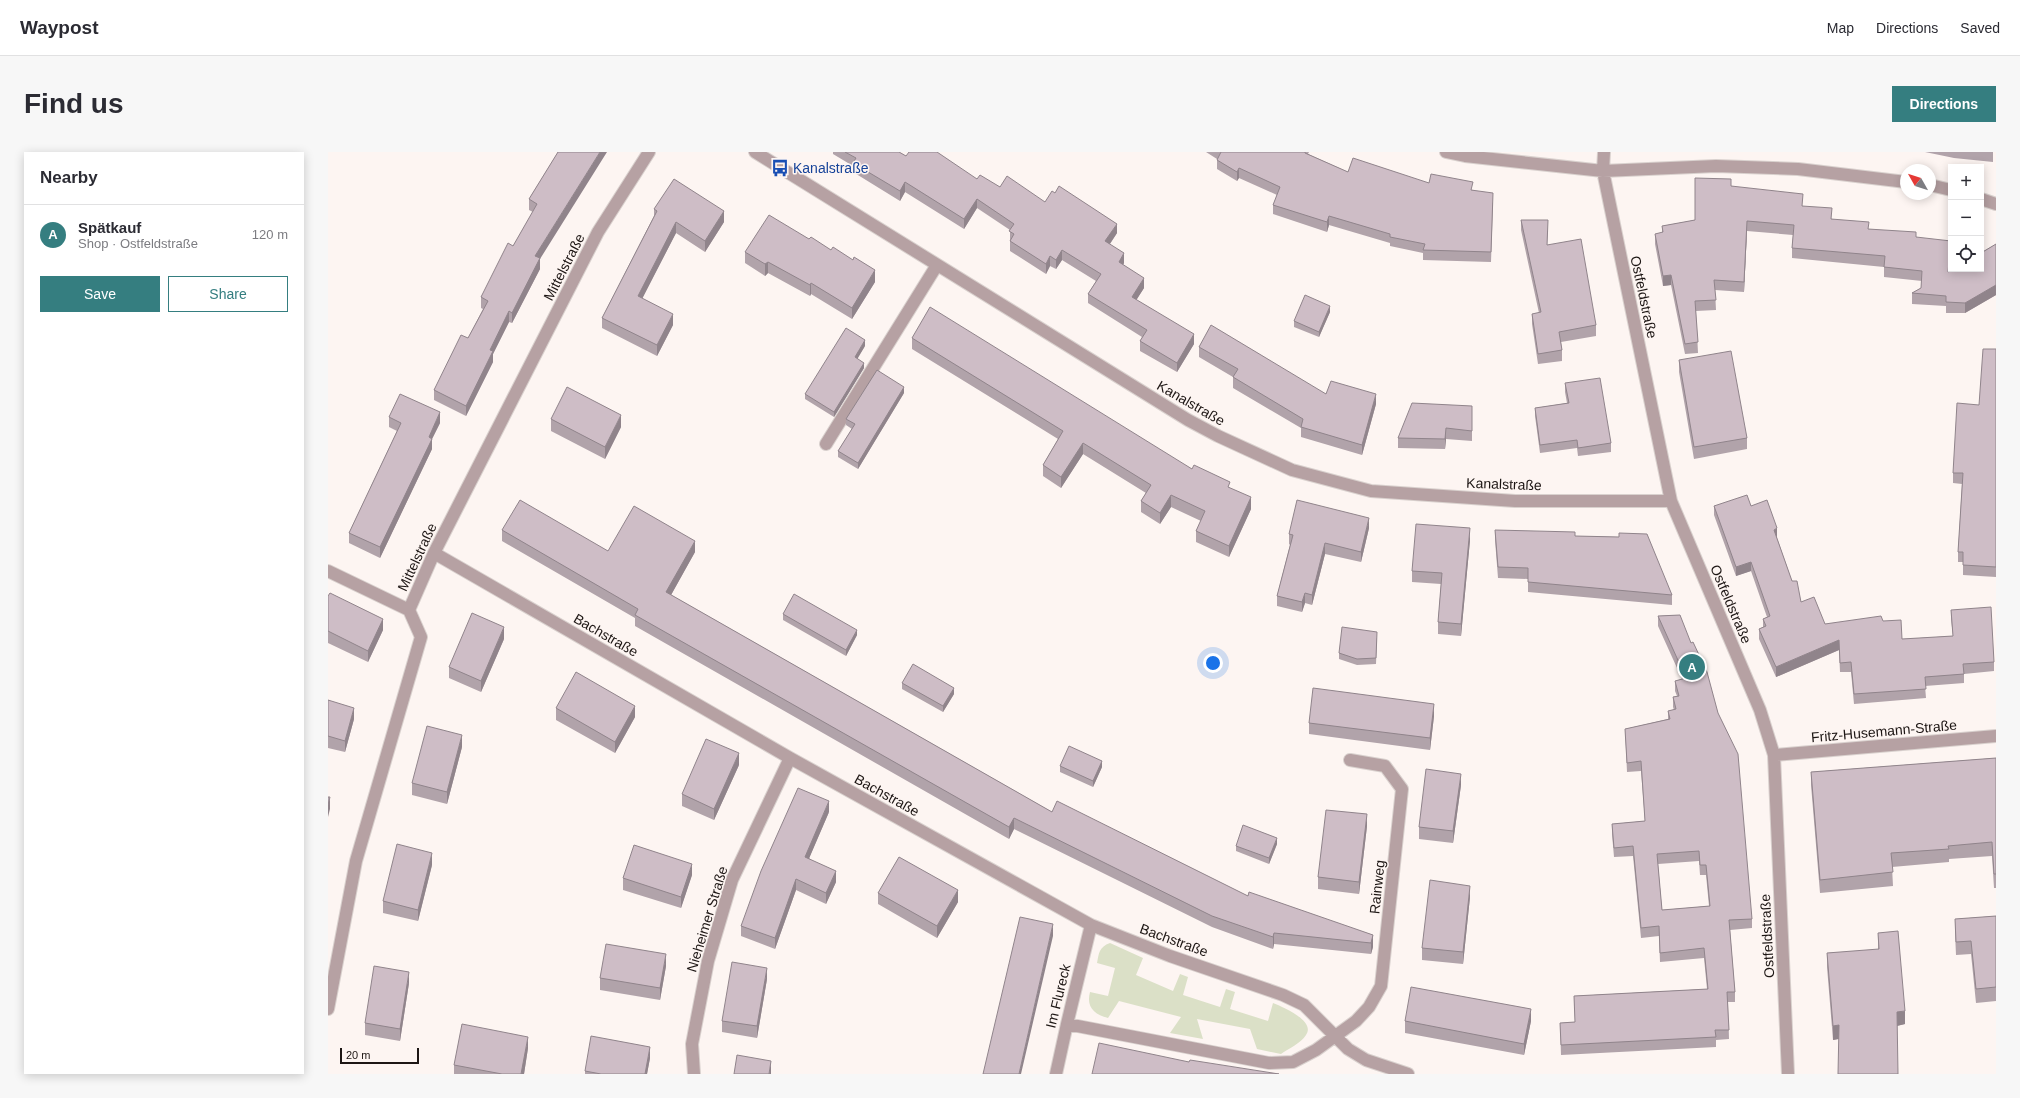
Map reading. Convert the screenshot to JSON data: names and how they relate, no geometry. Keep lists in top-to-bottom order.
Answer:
{
  "streets": {
    "street": [
      "Mittelstraße",
      "Ostfeldstraße",
      "Kanalstraße",
      "Bachstraße",
      "Fritz-Husemann-Straße",
      "Rainweg",
      "Nieheimer Straße",
      "Im Flureck"
    ]
  },
  "crossings": [
    ["Mittelstraße", "Bachstraße"],
    ["Ostfeldstraße", "Kanalstraße"],
    ["Ostfeldstraße", "Fritz-Husemann-Straße"],
    ["Bachstraße", "Rainweg"],
    ["Bachstraße", "Nieheimer Straße"],
    ["Bachstraße", "Im Flureck"]
  ],
  "places": {
    "bus stop": ["Kanalstraße"]
  },
  "scale_bar": "20 m",
  "north": "top left",
  "page": {
    "header": "Waypost",
    "nav": ["Map", "Directions", "Saved"],
    "buttons": [
      "Directions",
      ["Save", "Share"]
    ],
    "title": "Find us",
    "heading": "Nearby",
    "map_buttons": ["+", "−"],
    "list": [
      {
        "mark": "A",
        "name": "Spätkauf",
        "note": "Shop · Ostfeldstraße",
        "value": "120 m"
      }
    ],
    "pins": "A",
    "scale": "20 m"
  }
}
